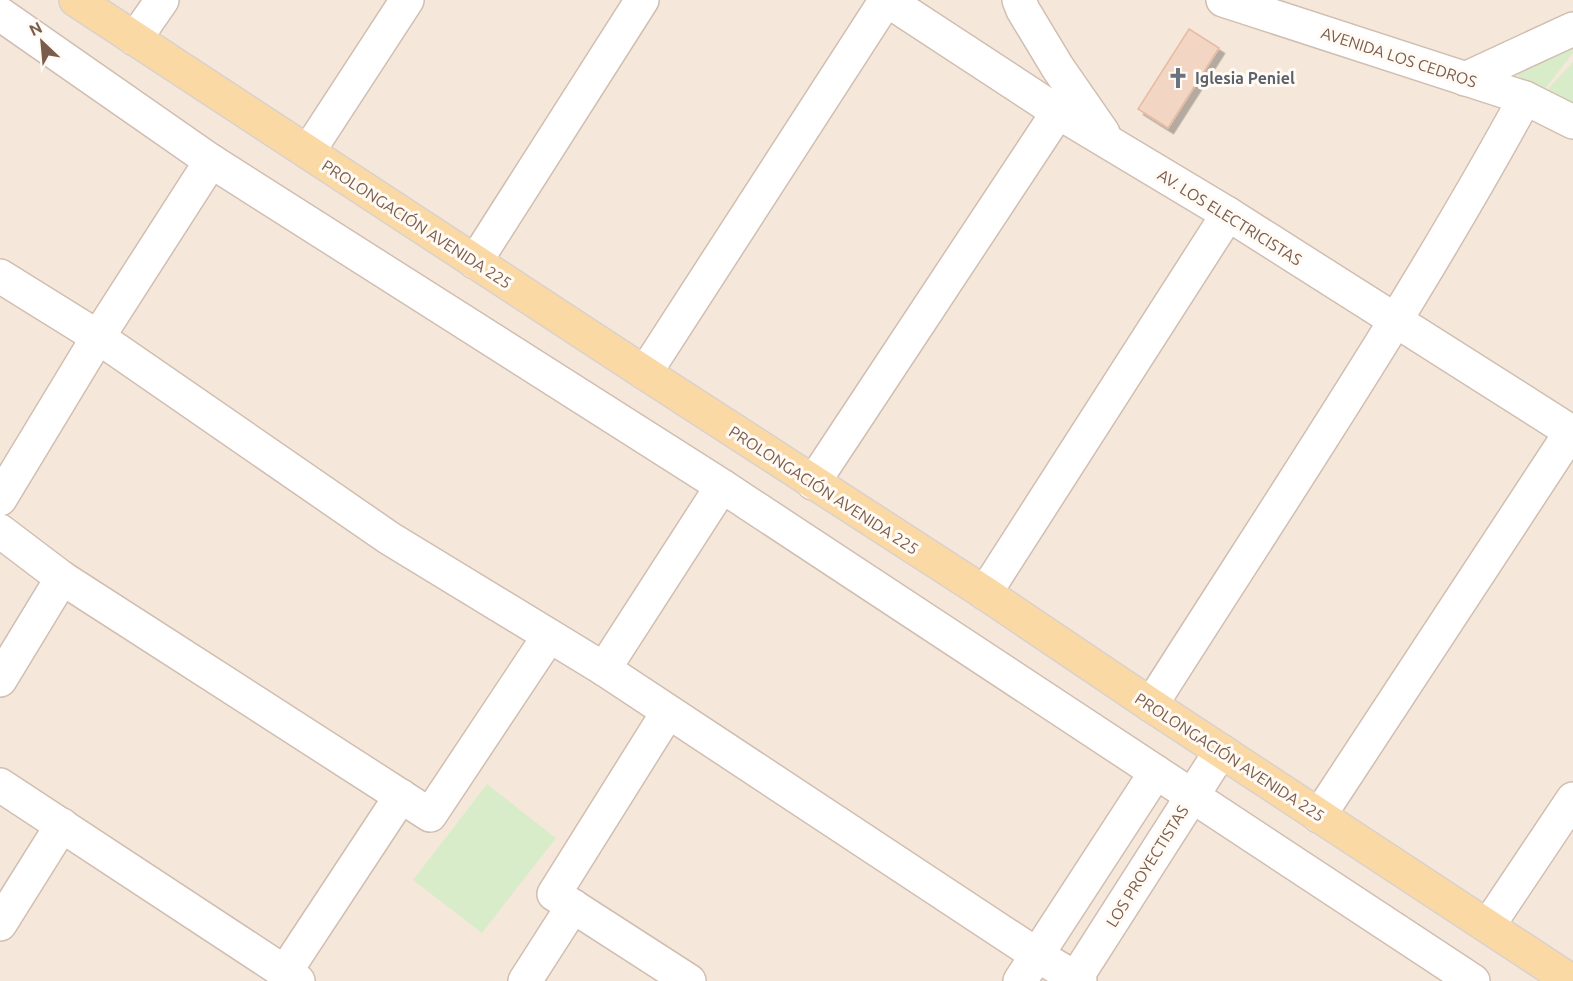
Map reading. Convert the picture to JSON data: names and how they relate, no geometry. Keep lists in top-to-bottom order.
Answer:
{
  "streets": {
    "main road": ["PROLONGACIÓN AVENIDA 225"],
    "street": ["AVENIDA LOS CEDROS", "AV. LOS ELECTRICISTAS", "LOS PROYECTISTAS"]
  },
  "crossings": [
    ["PROLONGACIÓN AVENIDA 225", "LOS PROYECTISTAS"]
  ],
  "places": {
    "church": ["Iglesia Peniel"]
  },
  "north": "top left"
}
